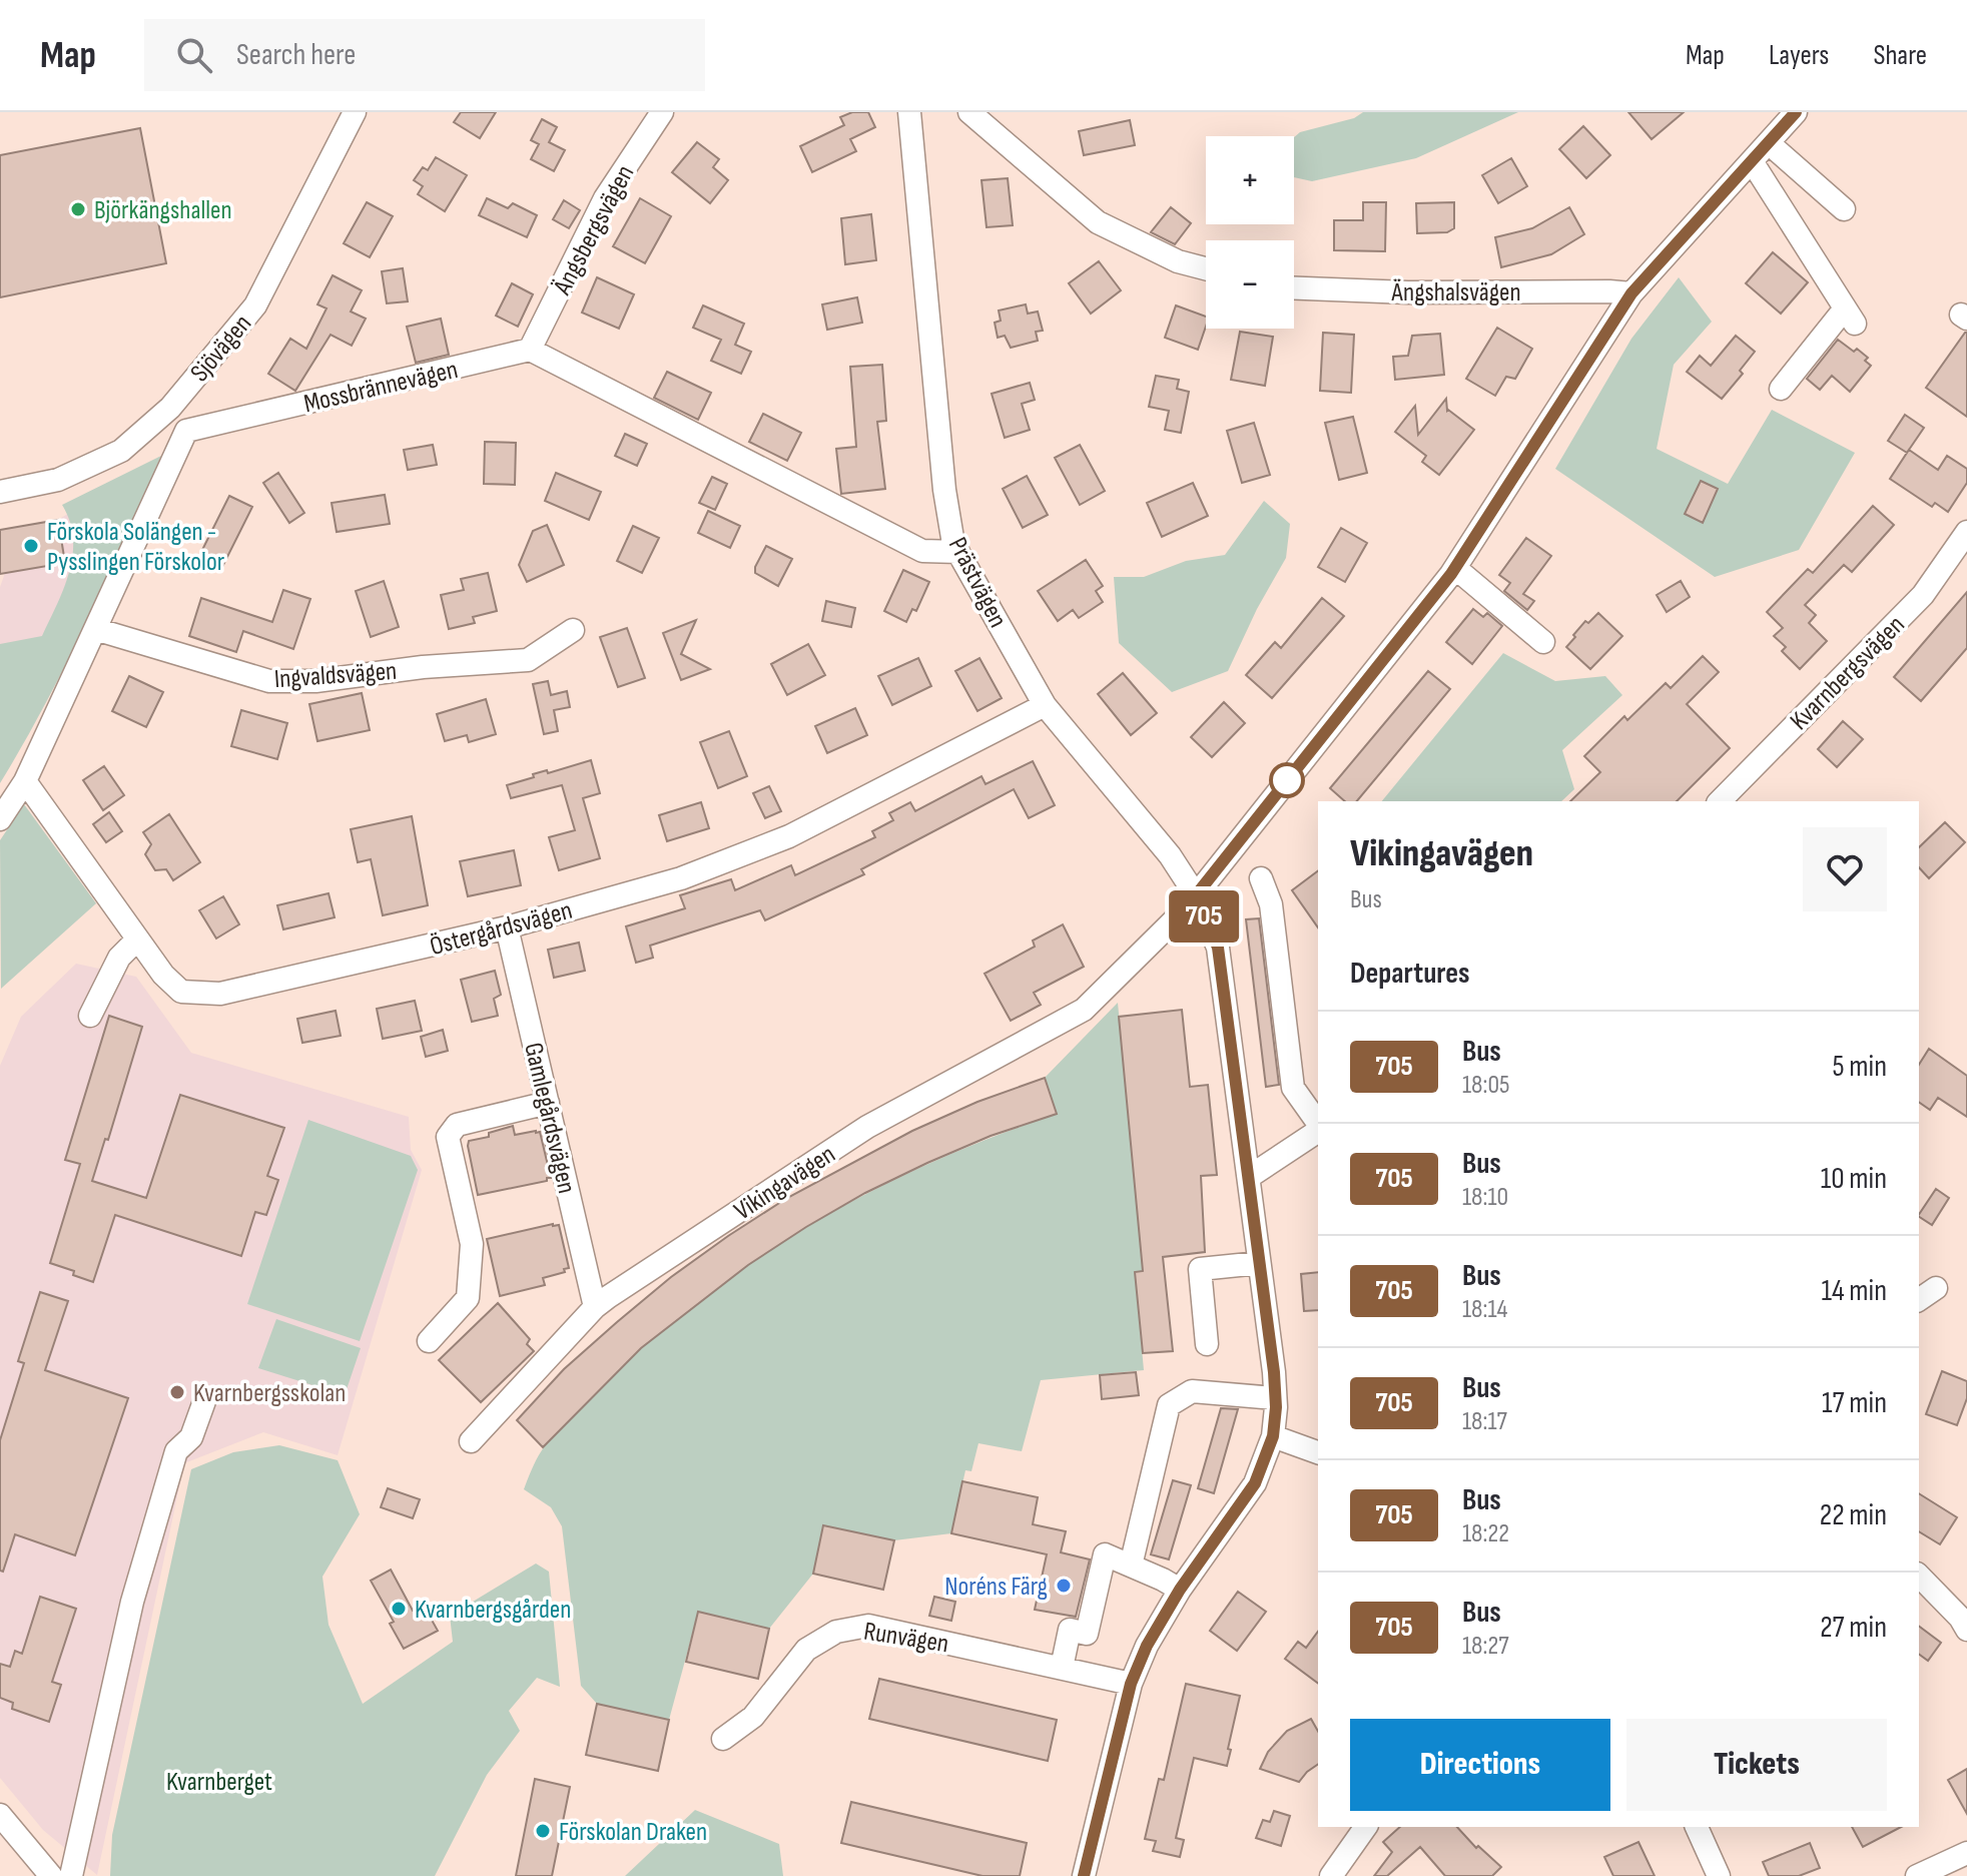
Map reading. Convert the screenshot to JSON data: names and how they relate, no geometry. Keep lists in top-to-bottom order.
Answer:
{
  "streets": {
    "street": [
      "Ängsbergsvägen",
      "Ängshalsvägen",
      "Sjövägen",
      "Mossbrännevägen",
      "Prästvägen",
      "Kvarnbergsvägen",
      "Ingvaldsvägen",
      "Östergårdsvägen",
      "Gamlegårdsvägen",
      "Vikingavägen",
      "Runvägen"
    ]
  },
  "crossings": [
    ["Ängsbergsvägen", "Mossbrännevägen"],
    ["Ängshalsvägen", "Vikingavägen"],
    ["Mossbrännevägen", "Ingvaldsvägen"],
    ["Mossbrännevägen", "Östergårdsvägen"],
    ["Prästvägen", "Östergårdsvägen"],
    ["Prästvägen", "Vikingavägen"],
    ["Prästvägen", "Runvägen"],
    ["Östergårdsvägen", "Gamlegårdsvägen"],
    ["Gamlegårdsvägen", "Vikingavägen"]
  ],
  "parks": ["Kvarnberget"],
  "places": [
    "Björkängshallen",
    "Förskola Solängen - Pysslingen Förskolor",
    "Kvarnbergsskolan",
    "Noréns Färg",
    "Kvarnbergsgården",
    "Förskolan Draken"
  ],
  "lines": ["bus line 705"],
  "page": {
    "header": "Map",
    "search": "Search here",
    "nav": ["Map", "Layers", "Share"],
    "on_map": "705",
    "map_buttons": ["+", "−"],
    "heading": [
      ["Vikingavägen", "Bus"],
      "Departures"
    ],
    "list": [
      {
        "mark": "705",
        "name": "Bus",
        "note": "18:05",
        "value": "5 min"
      },
      {
        "mark": "705",
        "name": "Bus",
        "note": "18:10",
        "value": "10 min"
      },
      {
        "mark": "705",
        "name": "Bus",
        "note": "18:14",
        "value": "14 min"
      },
      {
        "mark": "705",
        "name": "Bus",
        "note": "18:17",
        "value": "17 min"
      },
      {
        "mark": "705",
        "name": "Bus",
        "note": "18:22",
        "value": "22 min"
      },
      {
        "mark": "705",
        "name": "Bus",
        "note": "18:27",
        "value": "27 min"
      }
    ],
    "buttons": ["Directions", "Tickets"]
  }
}
